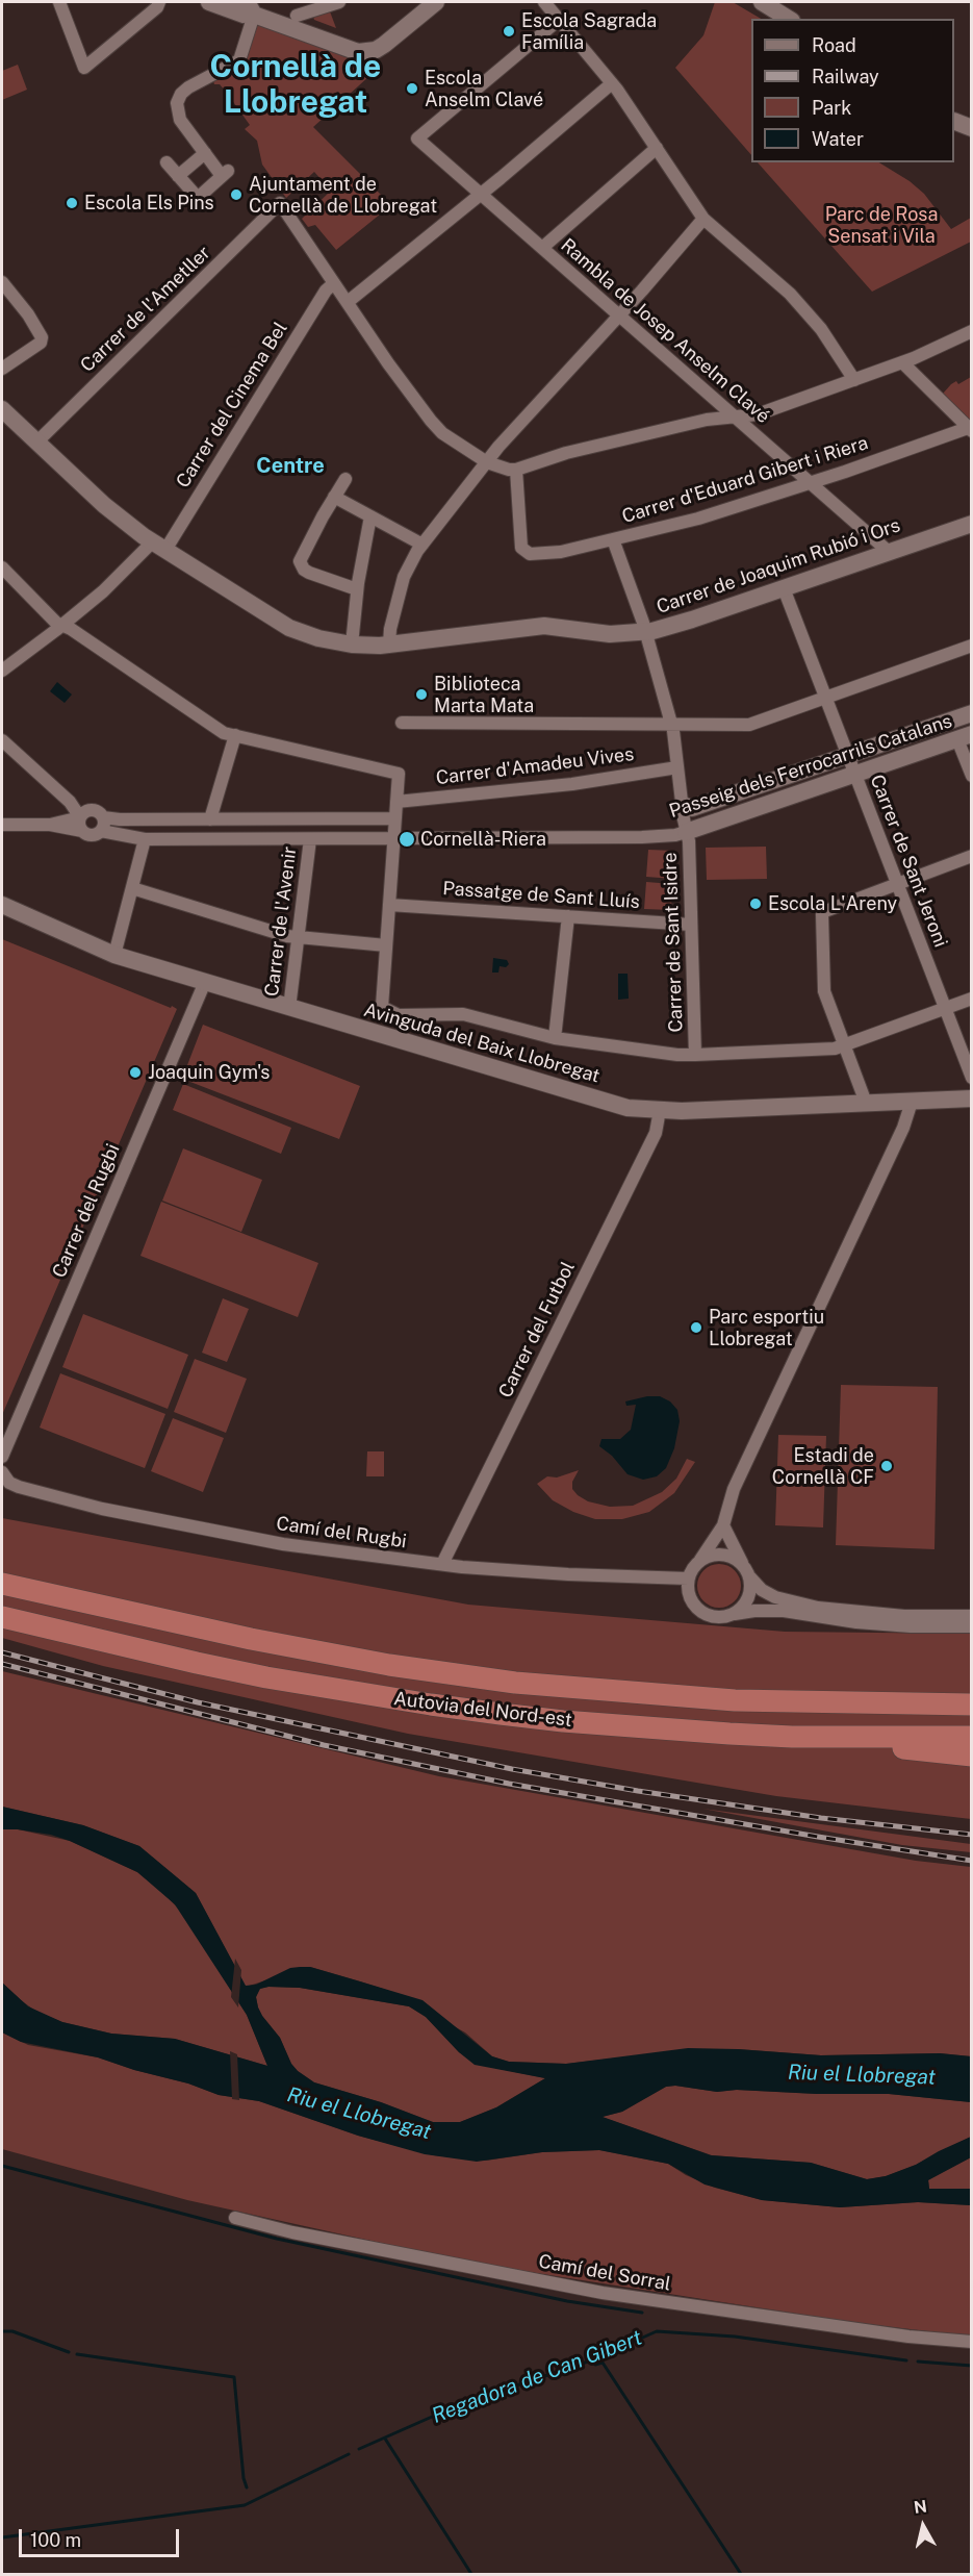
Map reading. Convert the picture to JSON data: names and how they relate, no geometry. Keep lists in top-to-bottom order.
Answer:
{
  "streets": {
    "highway": ["Autovia del Nord-est"],
    "street": [
      "Carrer de l'Ametller",
      "Rambla de Josep Anselm Clavé",
      "Carrer del Cinema Bel",
      "Carrer d'Eduard Gibert i Riera",
      "Carrer de Joaquim Rubió i Ors",
      "Carrer d'Amadeu Vives",
      "Passeig dels Ferrocarrils Catalans",
      "Carrer de Sant Jeroni",
      "Passatge de Sant Lluís",
      "Carrer de l'Avenir",
      "Carrer de Sant Isidre",
      "Avinguda del Baix Llobregat",
      "Carrer del Rugbi",
      "Carrer del Futbol",
      "Camí del Rugbi",
      "Camí del Sorral"
    ]
  },
  "crossings": [
    ["Carrer de l'Ametller", "Carrer del Cinema Bel"],
    ["Carrer de l'Ametller", "Carrer de Joaquim Rubió i Ors"],
    ["Rambla de Josep Anselm Clavé", "Carrer d'Eduard Gibert i Riera"],
    ["Rambla de Josep Anselm Clavé", "Carrer de Joaquim Rubió i Ors"],
    ["Carrer del Cinema Bel", "Carrer de Joaquim Rubió i Ors"],
    ["Carrer d'Eduard Gibert i Riera", "Carrer de Sant Isidre"],
    ["Carrer de Joaquim Rubió i Ors", "Carrer de Sant Jeroni"],
    ["Carrer de Joaquim Rubió i Ors", "Carrer de Sant Isidre"],
    ["Carrer d'Amadeu Vives", "Carrer de Sant Isidre"],
    ["Passeig dels Ferrocarrils Catalans", "Carrer de Sant Jeroni"],
    ["Passeig dels Ferrocarrils Catalans", "Carrer de l'Avenir"],
    ["Passeig dels Ferrocarrils Catalans", "Carrer de Sant Isidre"],
    ["Passatge de Sant Lluís", "Carrer de Sant Isidre"],
    ["Carrer de l'Avenir", "Avinguda del Baix Llobregat"],
    ["Avinguda del Baix Llobregat", "Carrer del Rugbi"],
    ["Avinguda del Baix Llobregat", "Carrer del Futbol"],
    ["Carrer del Futbol", "Camí del Rugbi"]
  ],
  "districts": ["Cornellà de Llobregat", "Centre"],
  "water": ["Riu el Llobregat", "Regadora de Can Gibert"],
  "parks": ["Parc de Rosa Sensat i Vila"],
  "places": [
    "Escola Sagrada Família",
    "Escola Anselm Clavé",
    "Ajuntament de Cornellà de Llobregat",
    "Escola Els Pins",
    "Biblioteca Marta Mata",
    "Cornellà-Riera",
    "Escola L'Areny",
    "Joaquin Gym's",
    "Parc esportiu Llobregat",
    "Estadi de Cornellà CF"
  ],
  "legend": [
    "Road",
    "Railway",
    "Park",
    "Water"
  ],
  "scale_bar": "100 m",
  "north": "top"
}
